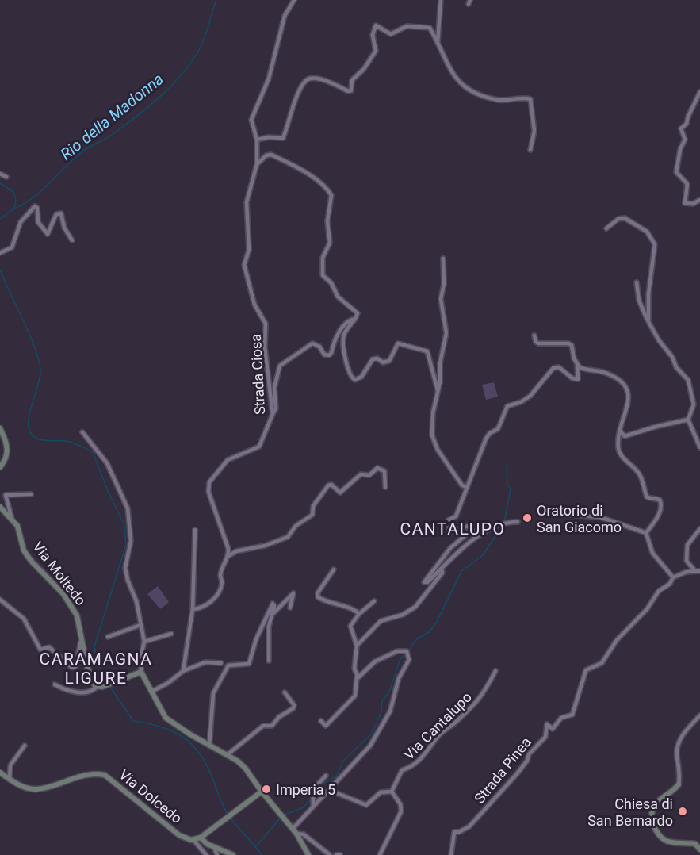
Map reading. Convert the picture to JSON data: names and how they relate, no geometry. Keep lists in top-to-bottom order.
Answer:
{
  "streets": {
    "street": [
      "Strada Ciosa",
      "Via Moltedo",
      "Via Cantalupo",
      "Strada Pinea",
      "Via Dolcedo"
    ]
  },
  "districts": ["CANTALUPO", "CARAMAGNA LIGURE"],
  "water": ["Rio della Madonna"],
  "places": ["Oratorio di San Giacomo", "Imperia 5", "Chiesa di San Bernardo"]
}
